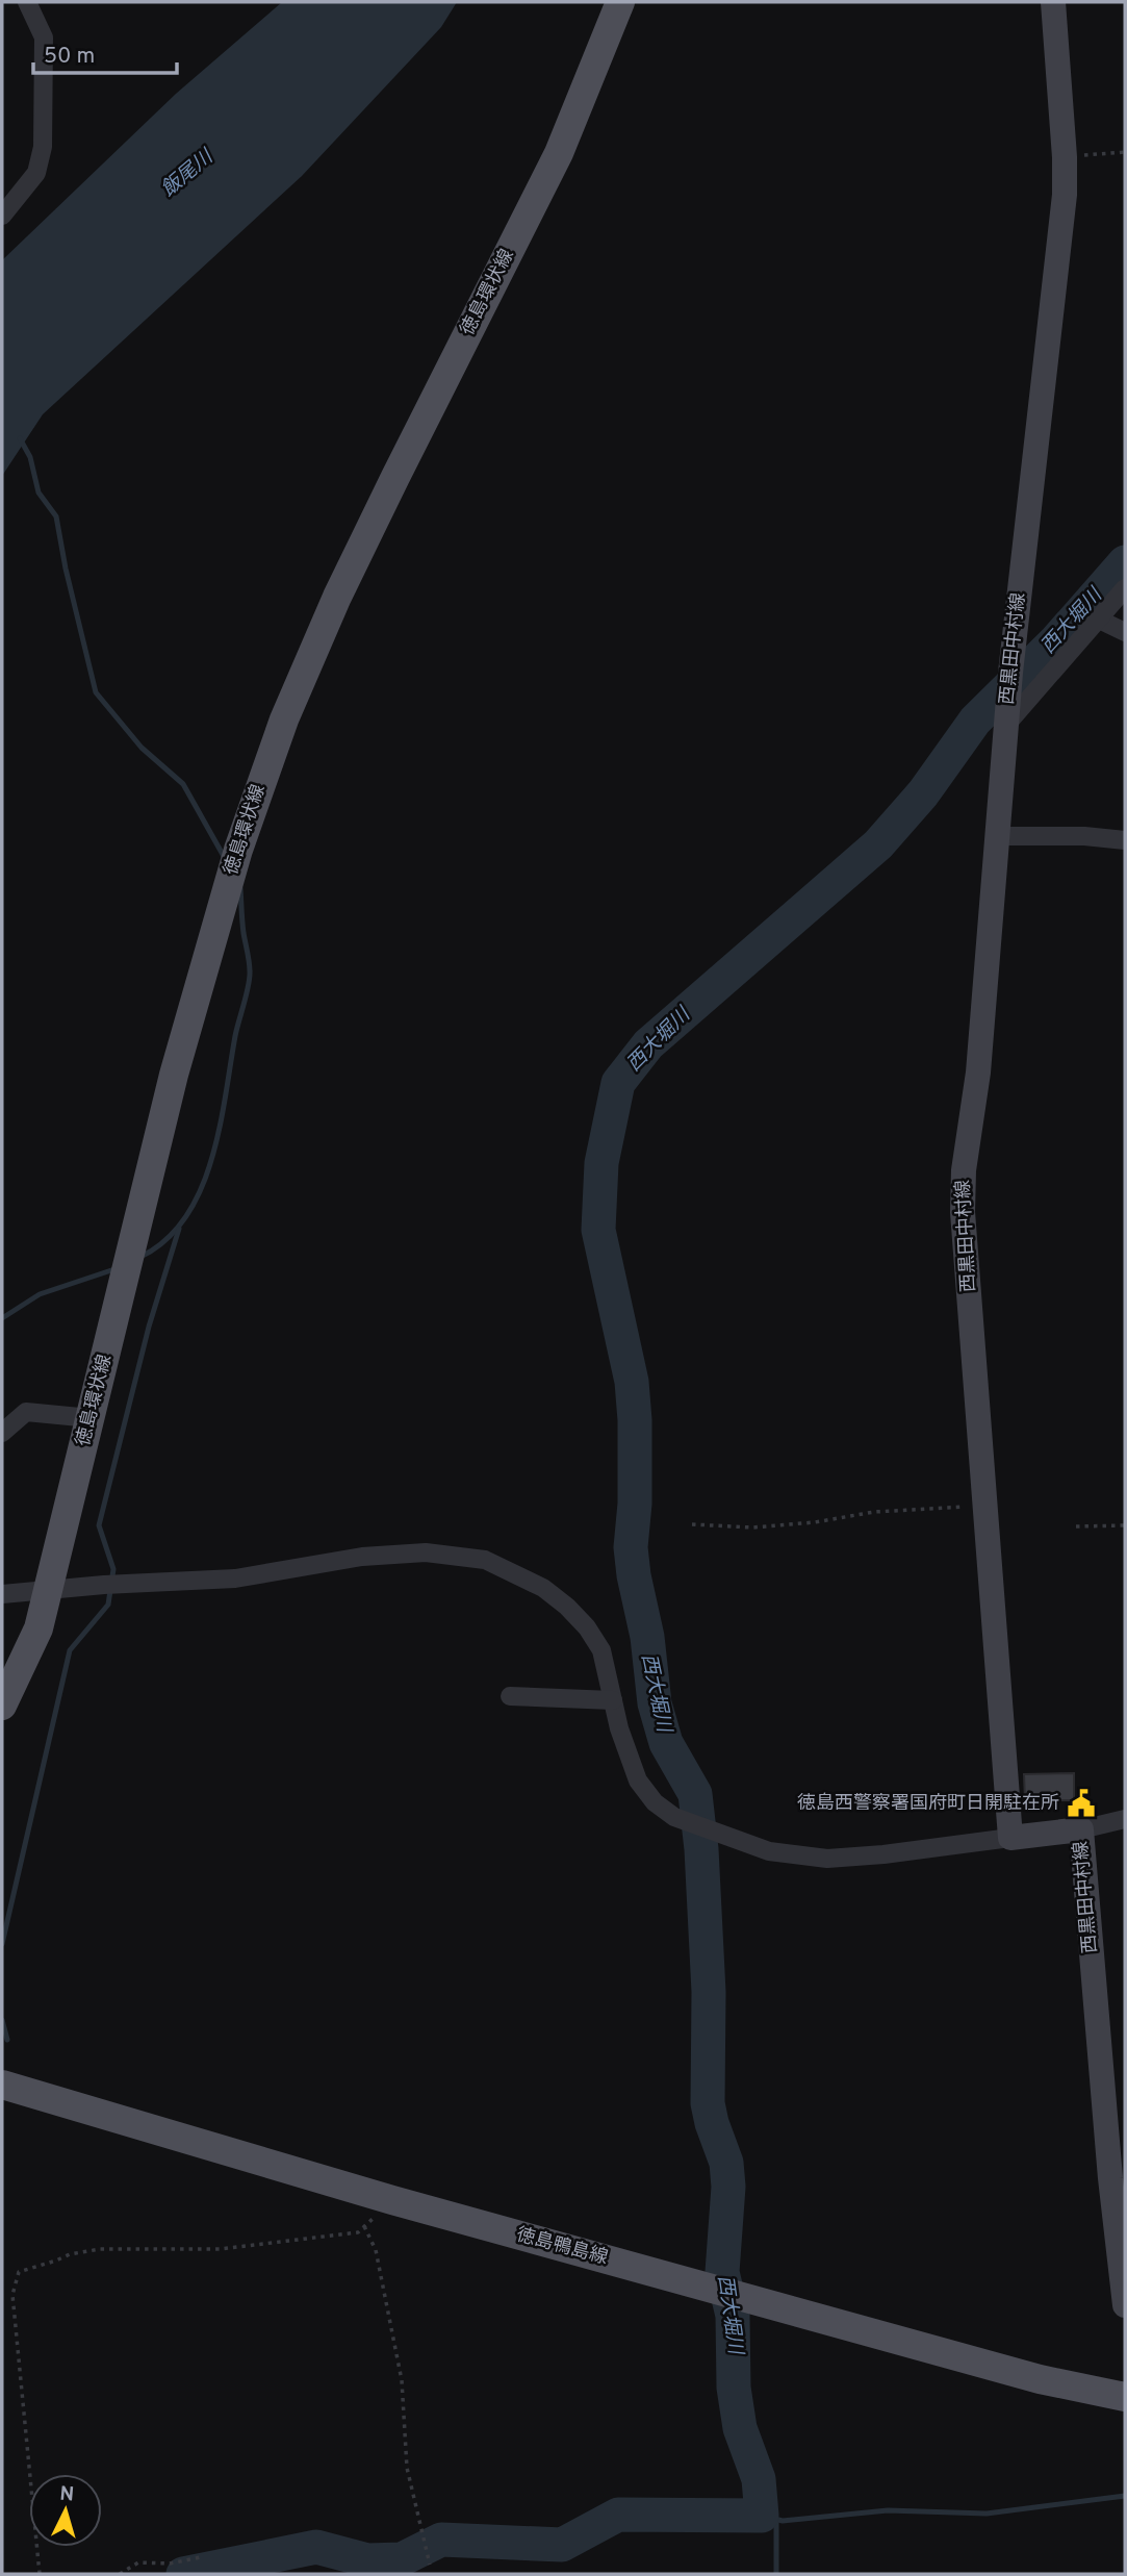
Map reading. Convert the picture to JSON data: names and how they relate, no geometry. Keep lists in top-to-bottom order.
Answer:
{
  "streets": {
    "main road": ["徳島環状線", "西黒田中村線", "徳島鴨島線"]
  },
  "water": ["飯尾川", "西大堀川"],
  "places": {
    "public building": ["徳島西警察署国府町日開駐在所"]
  },
  "scale_bar": "50 m",
  "north": "top"
}
